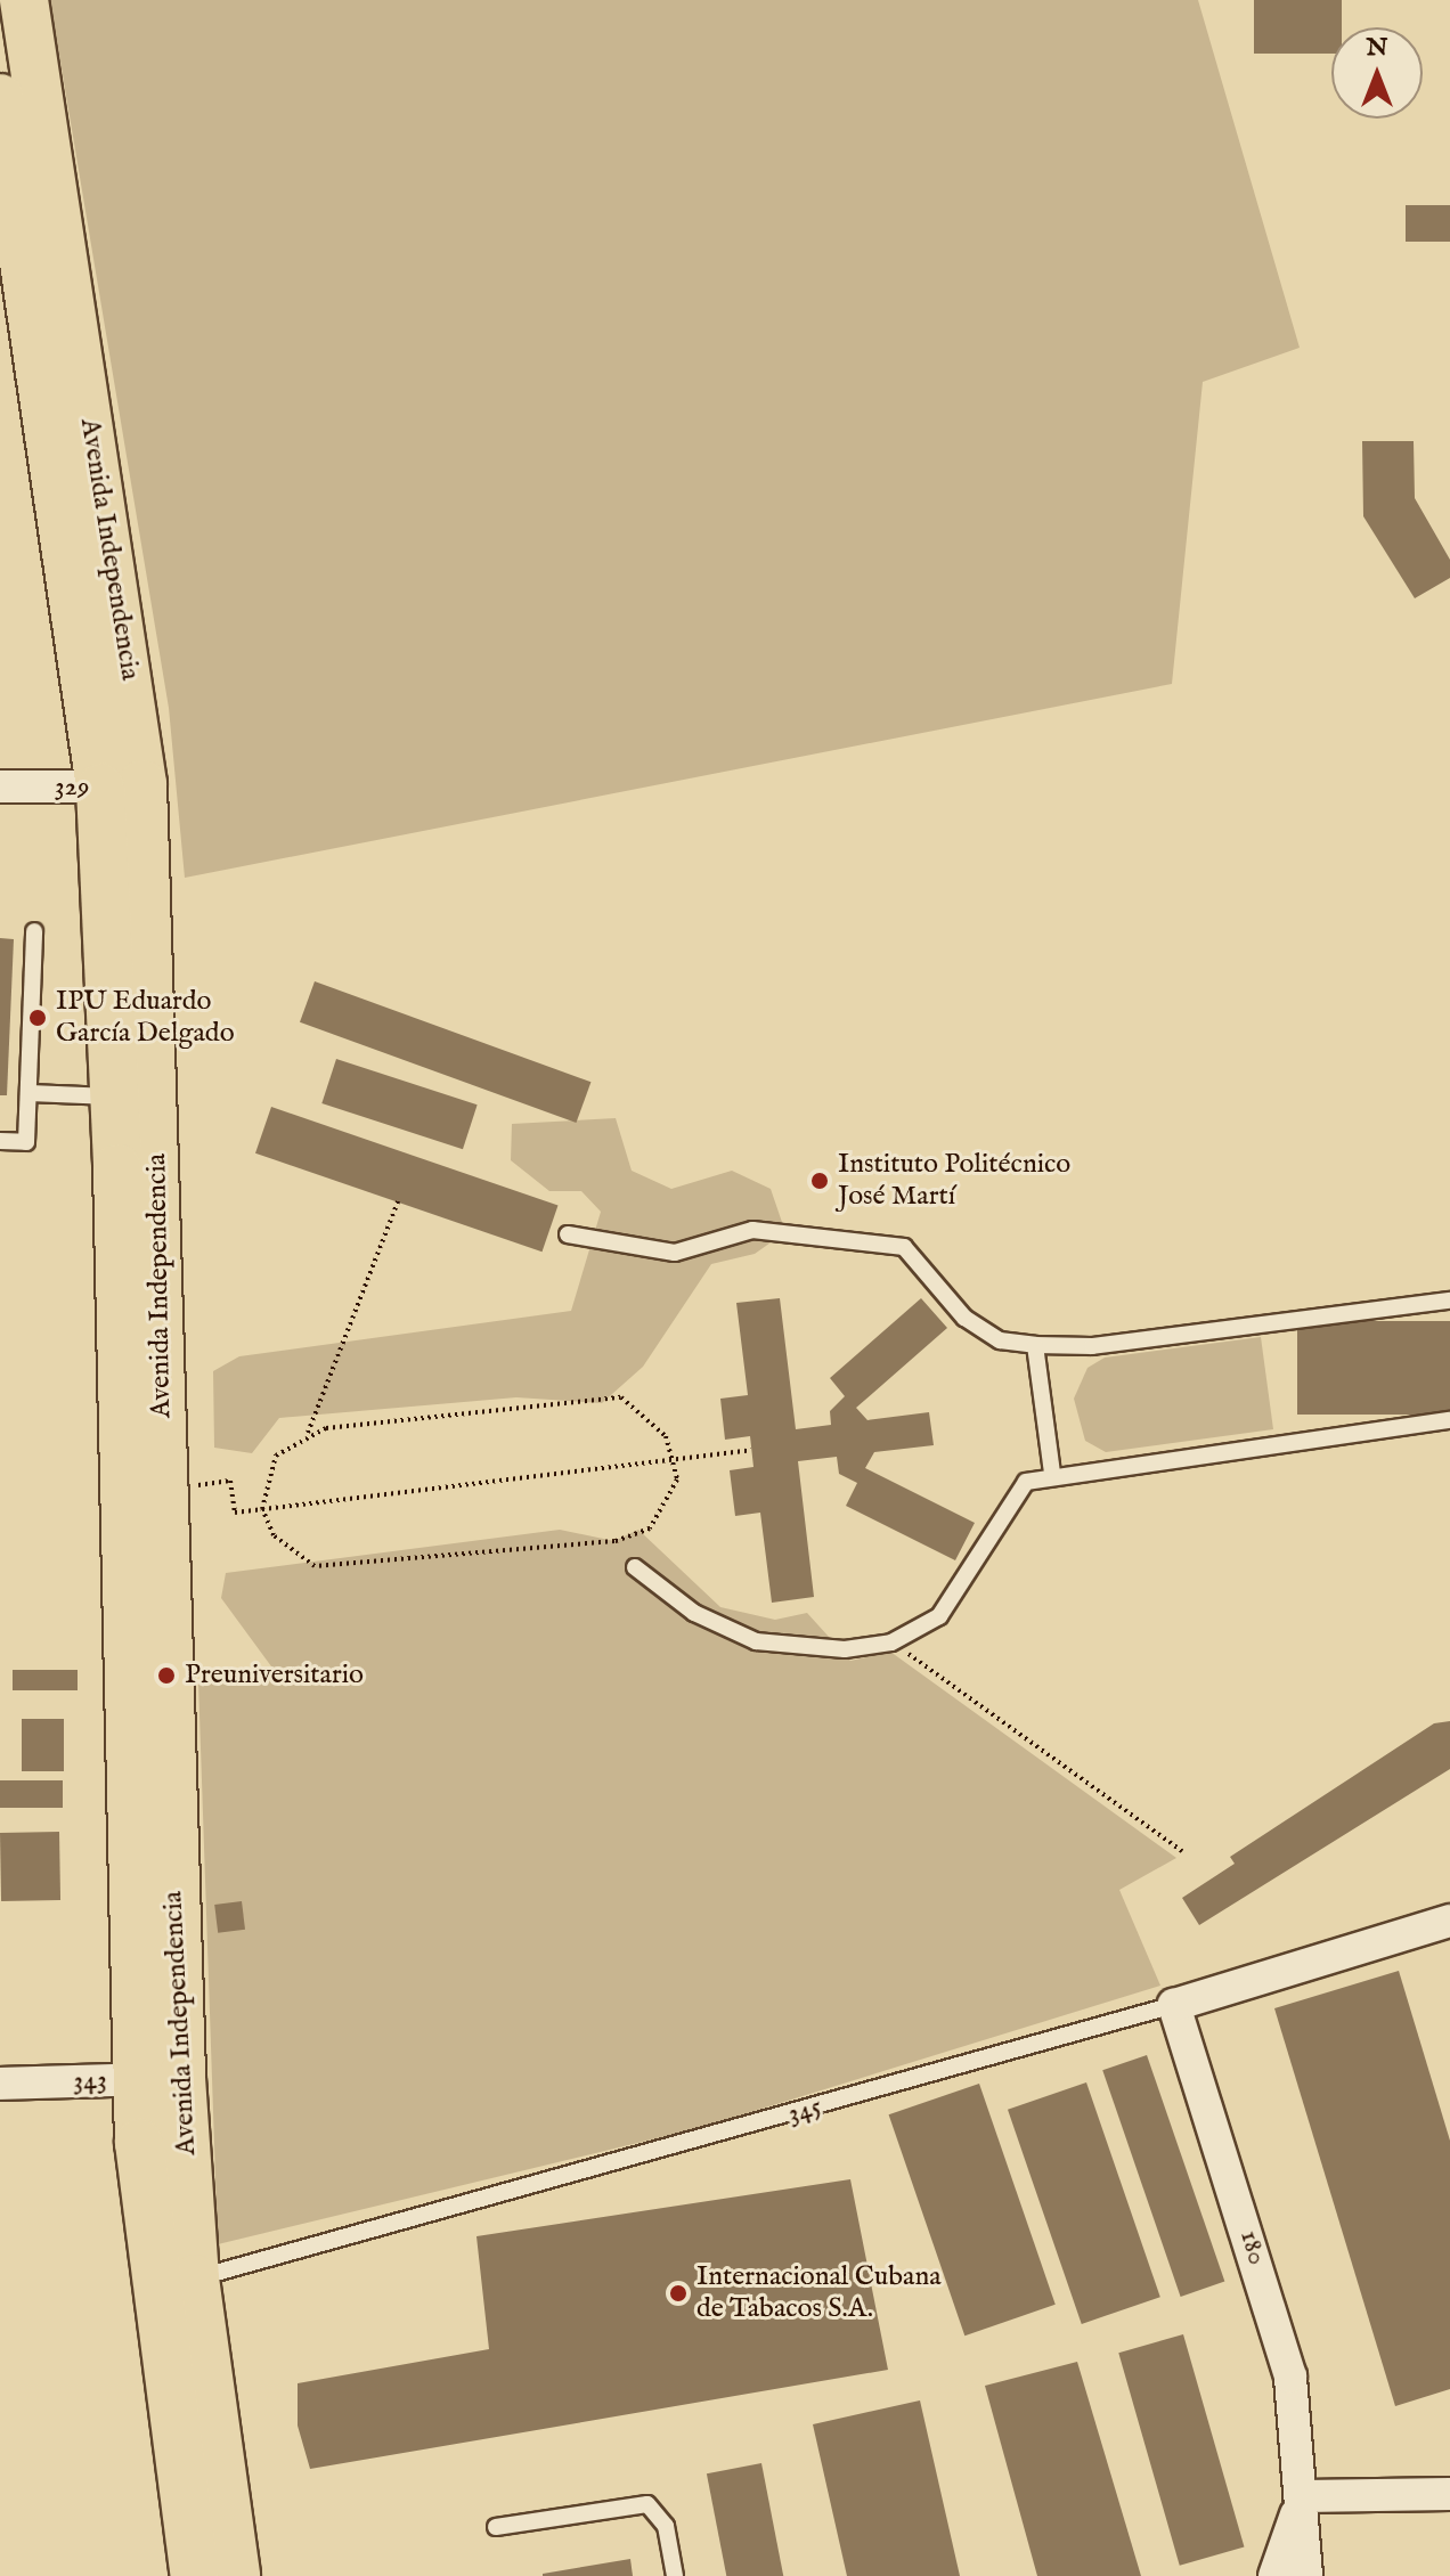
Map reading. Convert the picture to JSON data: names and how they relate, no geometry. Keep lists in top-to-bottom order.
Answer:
{
  "streets": {
    "main road": ["Avenida Independencia"],
    "street": [
      "329",
      "343",
      "345",
      "180"
    ]
  },
  "crossings": [
    ["Avenida Independencia", "329"],
    ["Avenida Independencia", "343"],
    ["Avenida Independencia", "345"],
    ["345", "180"]
  ],
  "places": [
    "IPU Eduardo García Delgado",
    "Instituto Politécnico José Martí",
    "Preuniversitario",
    "Internacional Cubana de Tabacos S.A."
  ],
  "north": "top"
}
